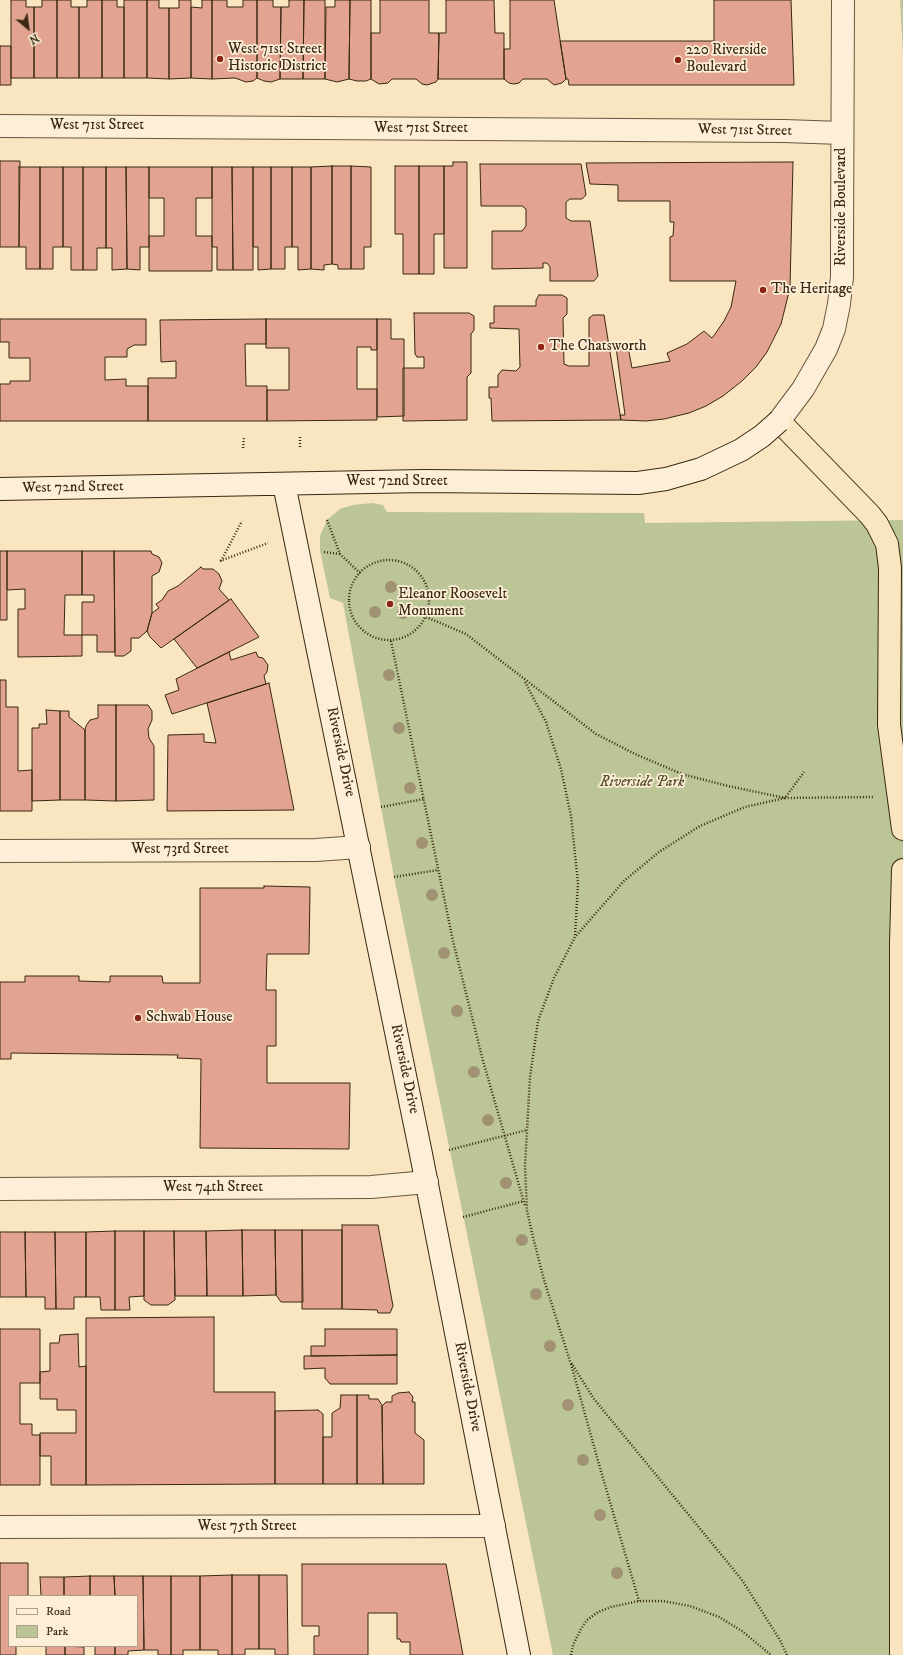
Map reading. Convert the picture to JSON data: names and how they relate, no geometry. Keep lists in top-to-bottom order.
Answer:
{
  "streets": {
    "street": [
      "West 71st Street",
      "Riverside Boulevard",
      "West 72nd Street",
      "Riverside Drive",
      "West 73rd Street",
      "West 74th Street",
      "West 75th Street"
    ]
  },
  "crossings": [
    ["West 71st Street", "Riverside Boulevard"],
    ["Riverside Boulevard", "West 72nd Street"],
    ["West 72nd Street", "Riverside Drive"],
    ["Riverside Drive", "West 73rd Street"],
    ["Riverside Drive", "West 74th Street"],
    ["Riverside Drive", "West 75th Street"]
  ],
  "parks": ["Riverside Park"],
  "places": [
    "West 71st Street Historic District",
    "220 Riverside Boulevard",
    "The Heritage",
    "The Chatsworth",
    "Eleanor Roosevelt Monument",
    "Schwab House"
  ],
  "legend": ["Road", "Park"],
  "north": "bottom right"
}
